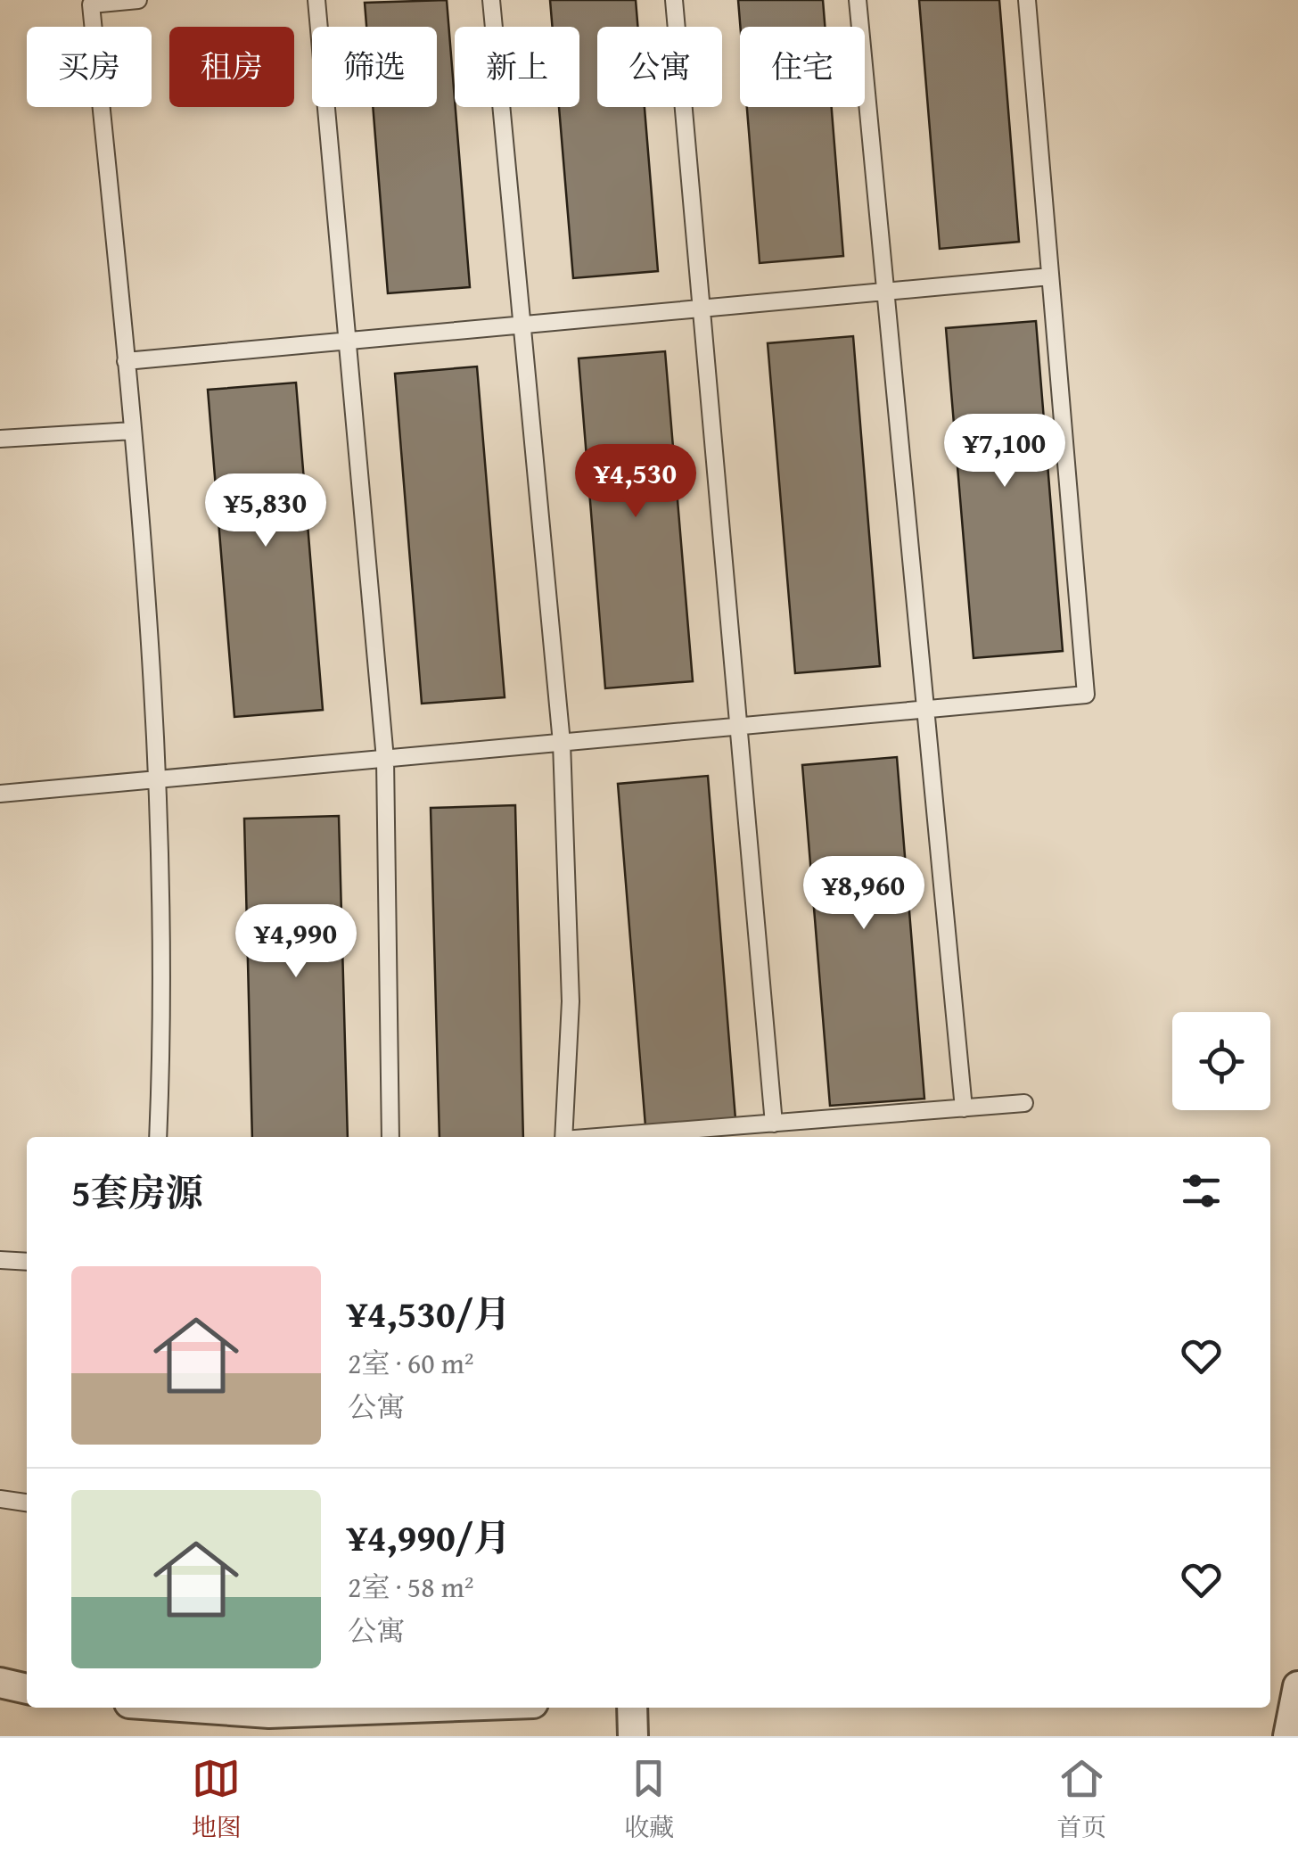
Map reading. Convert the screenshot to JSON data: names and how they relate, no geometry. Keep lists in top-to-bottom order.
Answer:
{
  "page": {
    "chip": [
      "买房",
      "租房",
      "筛选",
      "新上",
      "公寓",
      "住宅"
    ],
    "price": [
      "¥7,100",
      "¥4,530",
      "¥5,830",
      "¥8,960",
      "¥4,990"
    ],
    "heading": "5套房源",
    "list": [
      {
        "name": "¥4,530/月",
        "note": "2室 · 60 m² · 公寓"
      },
      {
        "name": "¥4,990/月",
        "note": "2室 · 58 m² · 公寓"
      }
    ],
    "tabs": ["地图", "收藏", "首页"]
  }
}
